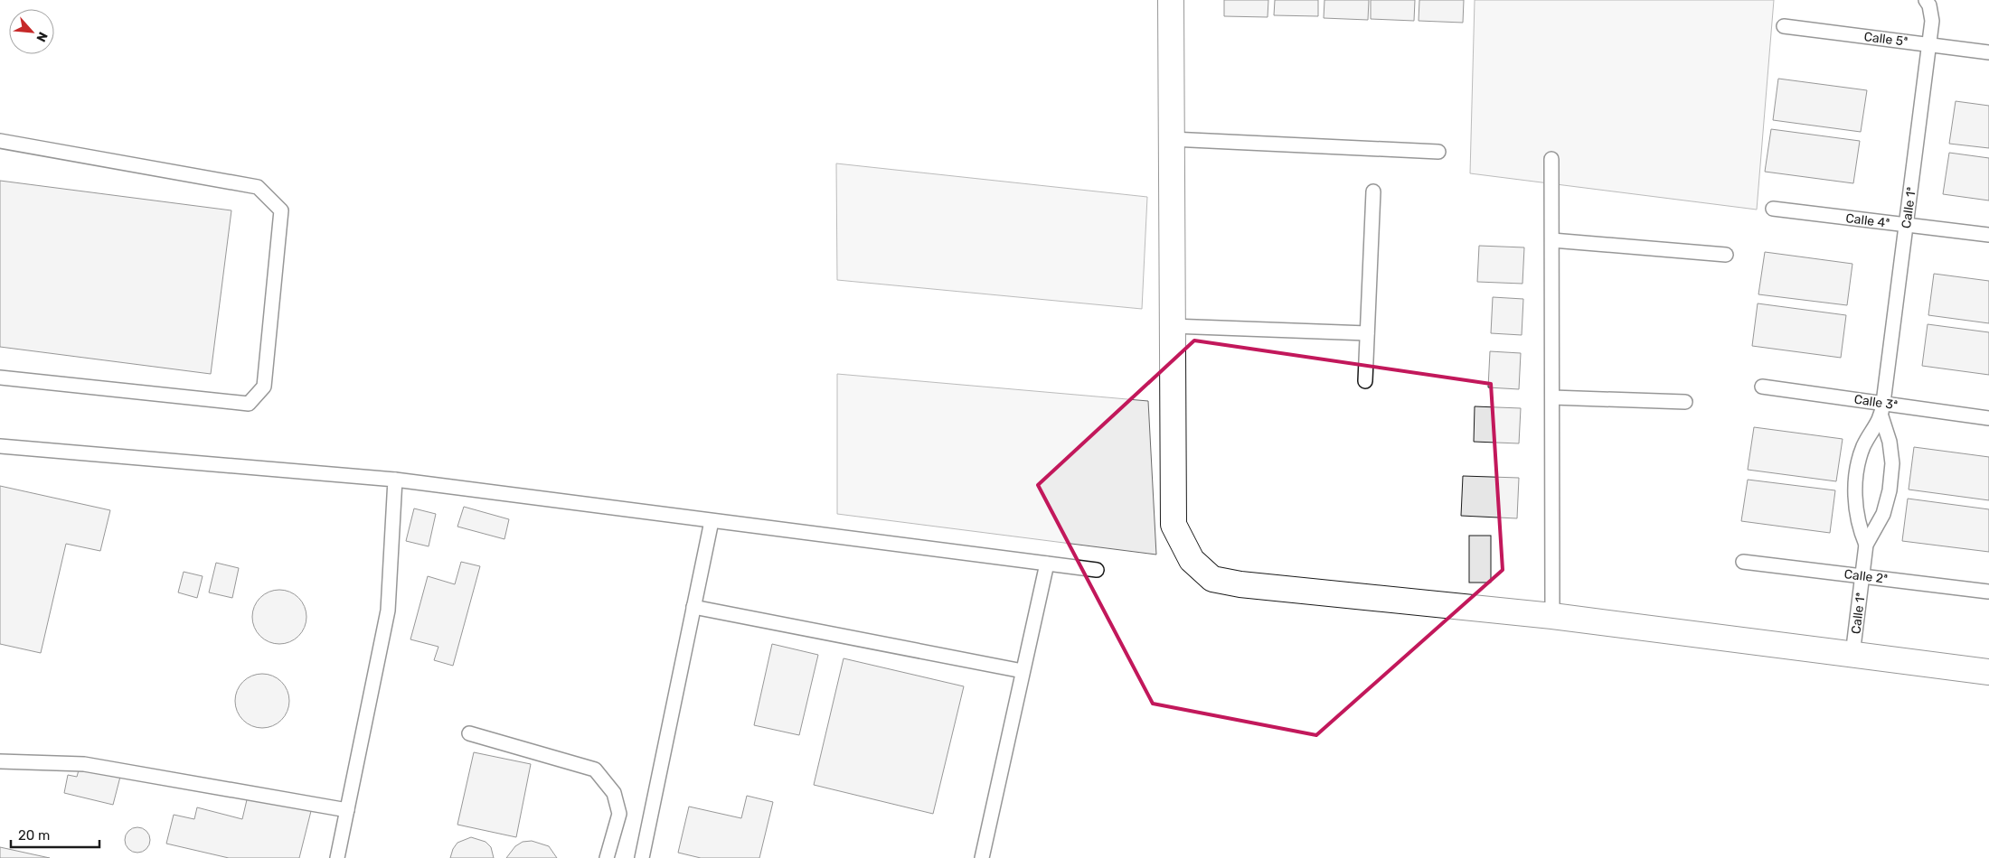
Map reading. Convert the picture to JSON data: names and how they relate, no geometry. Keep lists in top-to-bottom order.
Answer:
{
  "streets": {
    "lane": [
      "Calle 5ª",
      "Calle 1ª",
      "Calle 4ª",
      "Calle 3ª",
      "Calle 2ª"
    ]
  },
  "crossings": [
    ["Calle 5ª", "Calle 1ª"],
    ["Calle 1ª", "Calle 4ª"],
    ["Calle 1ª", "Calle 3ª"],
    ["Calle 1ª", "Calle 2ª"]
  ],
  "scale_bar": "20 m",
  "north": "bottom right"
}
